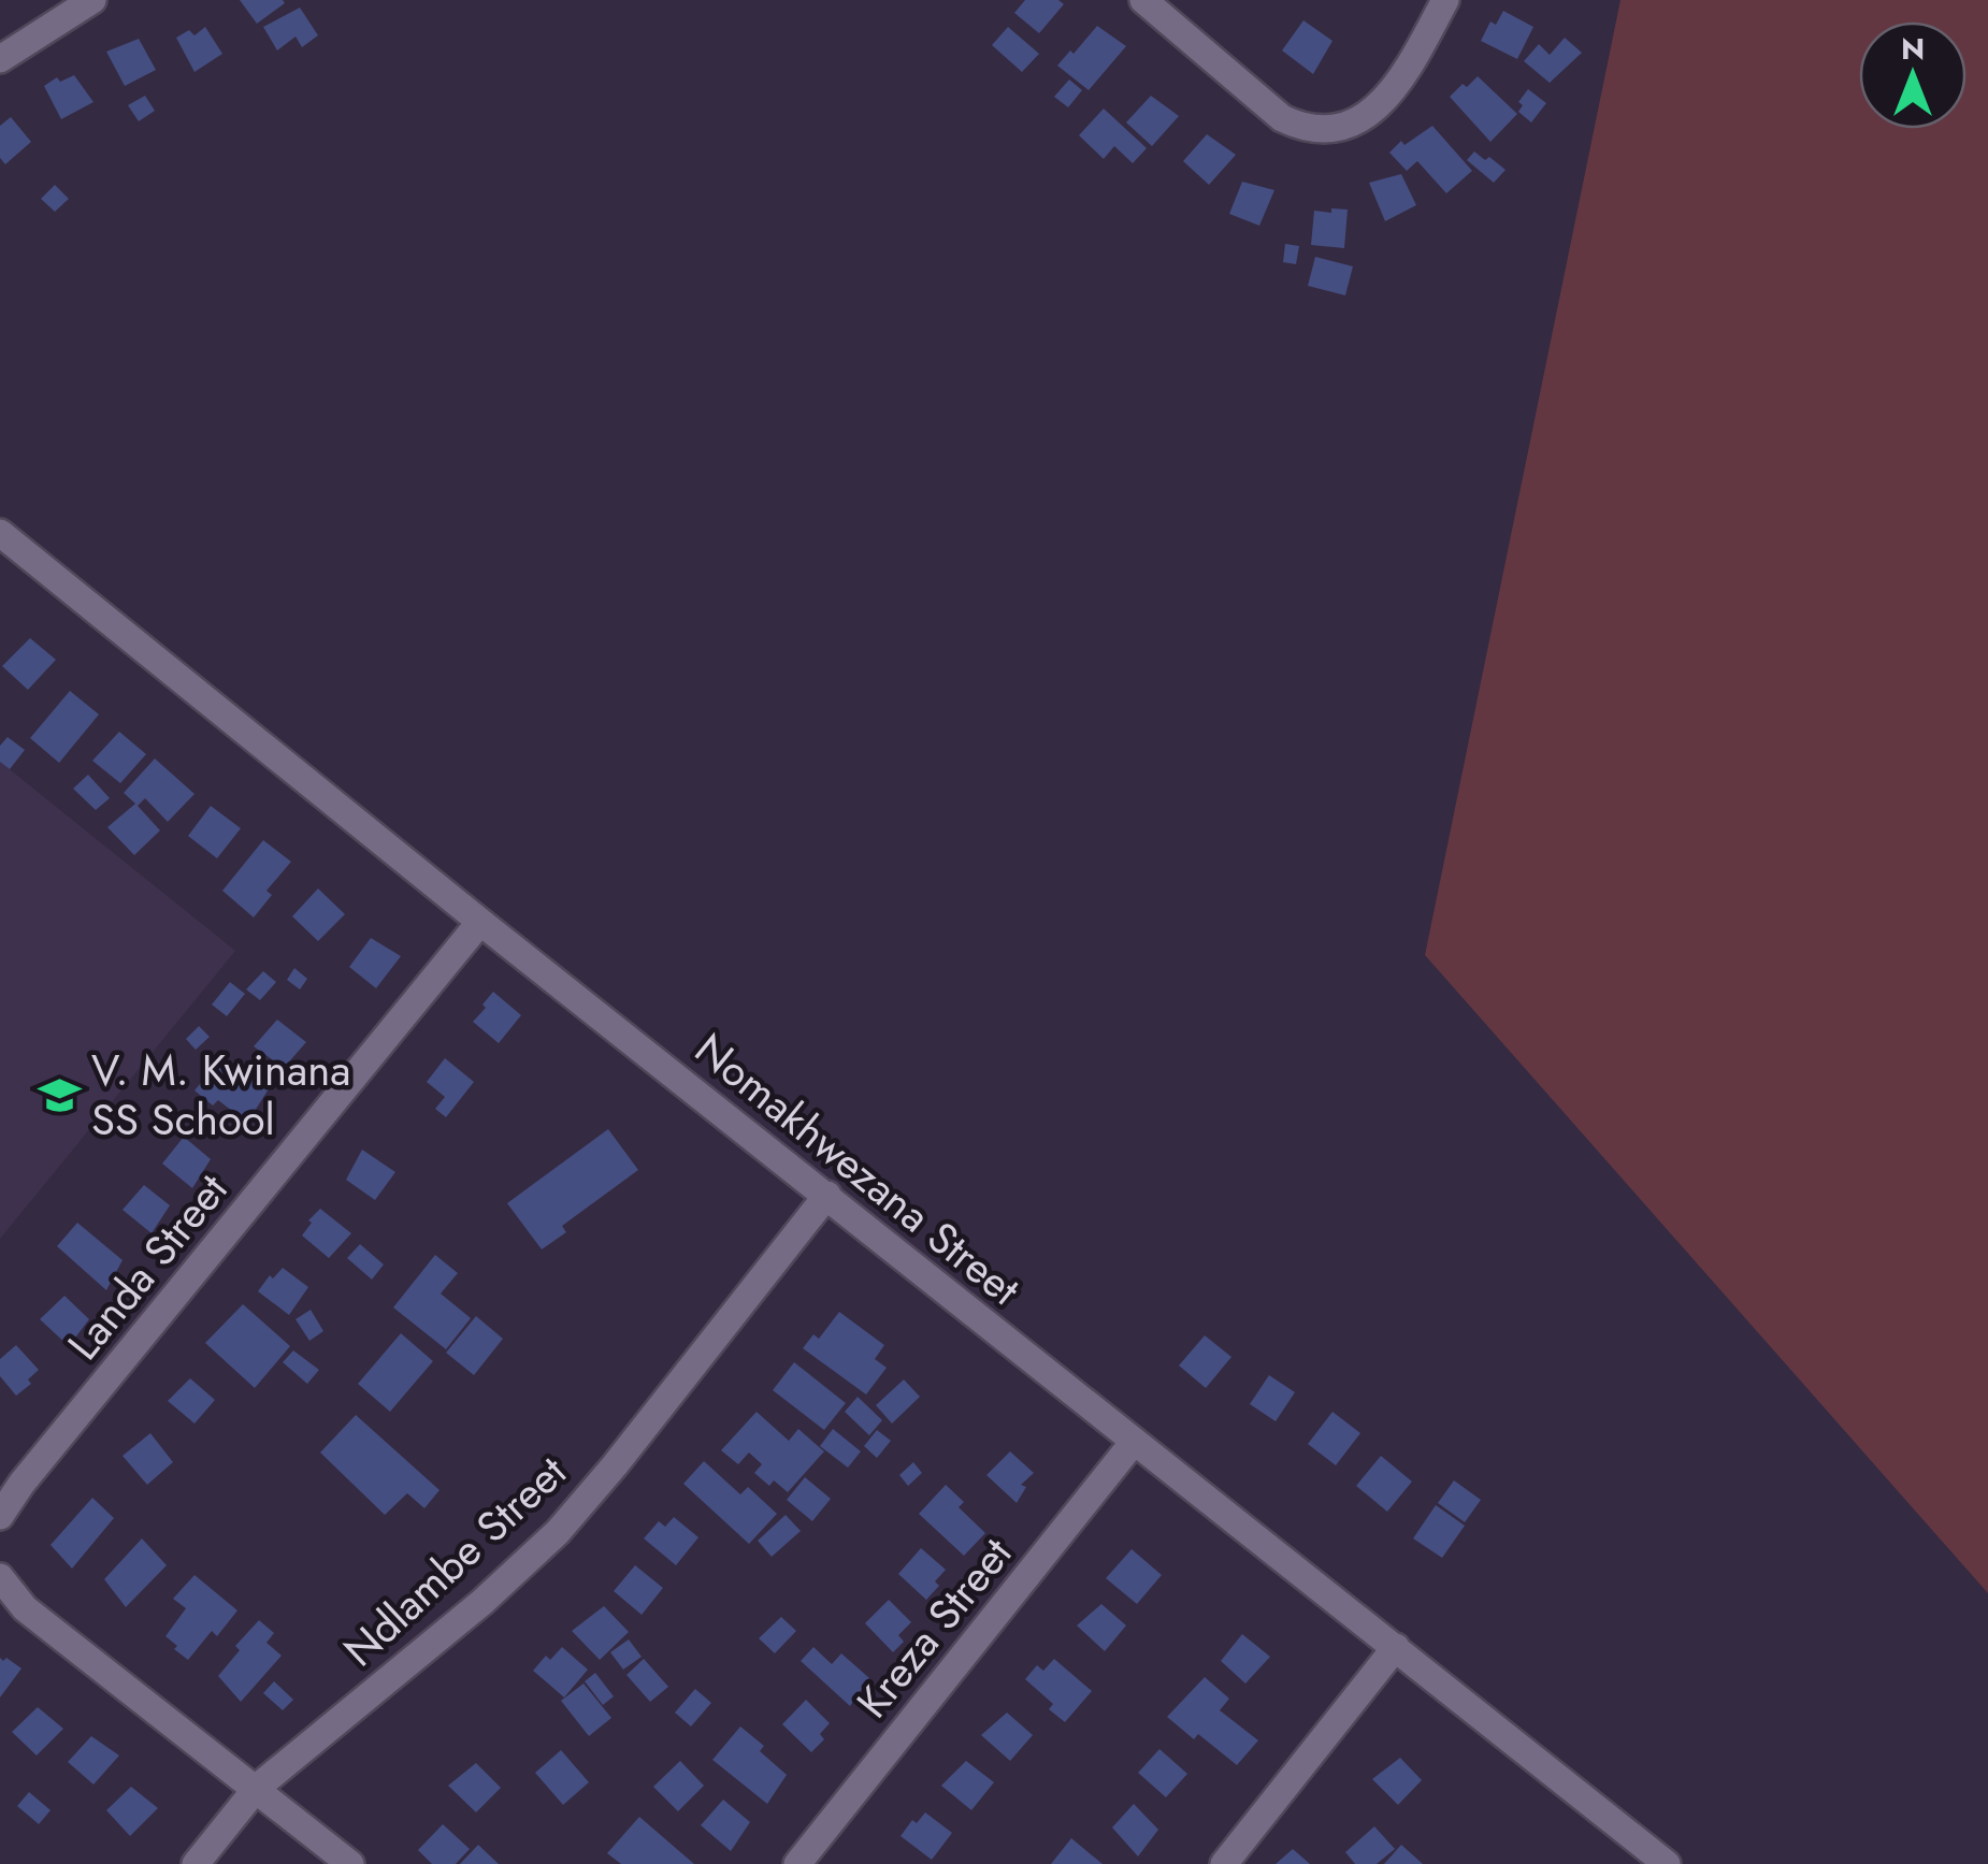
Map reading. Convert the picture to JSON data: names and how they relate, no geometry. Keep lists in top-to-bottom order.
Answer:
{
  "streets": {
    "street": [
      "Nomakhwezana Street",
      "Landa Street",
      "Ndlambe Street",
      "Kreza Street"
    ]
  },
  "crossings": [
    ["Nomakhwezana Street", "Landa Street"],
    ["Nomakhwezana Street", "Ndlambe Street"],
    ["Nomakhwezana Street", "Kreza Street"]
  ],
  "places": {
    "school or university": ["V. M. Kwinana SS School"]
  },
  "north": "top"
}
